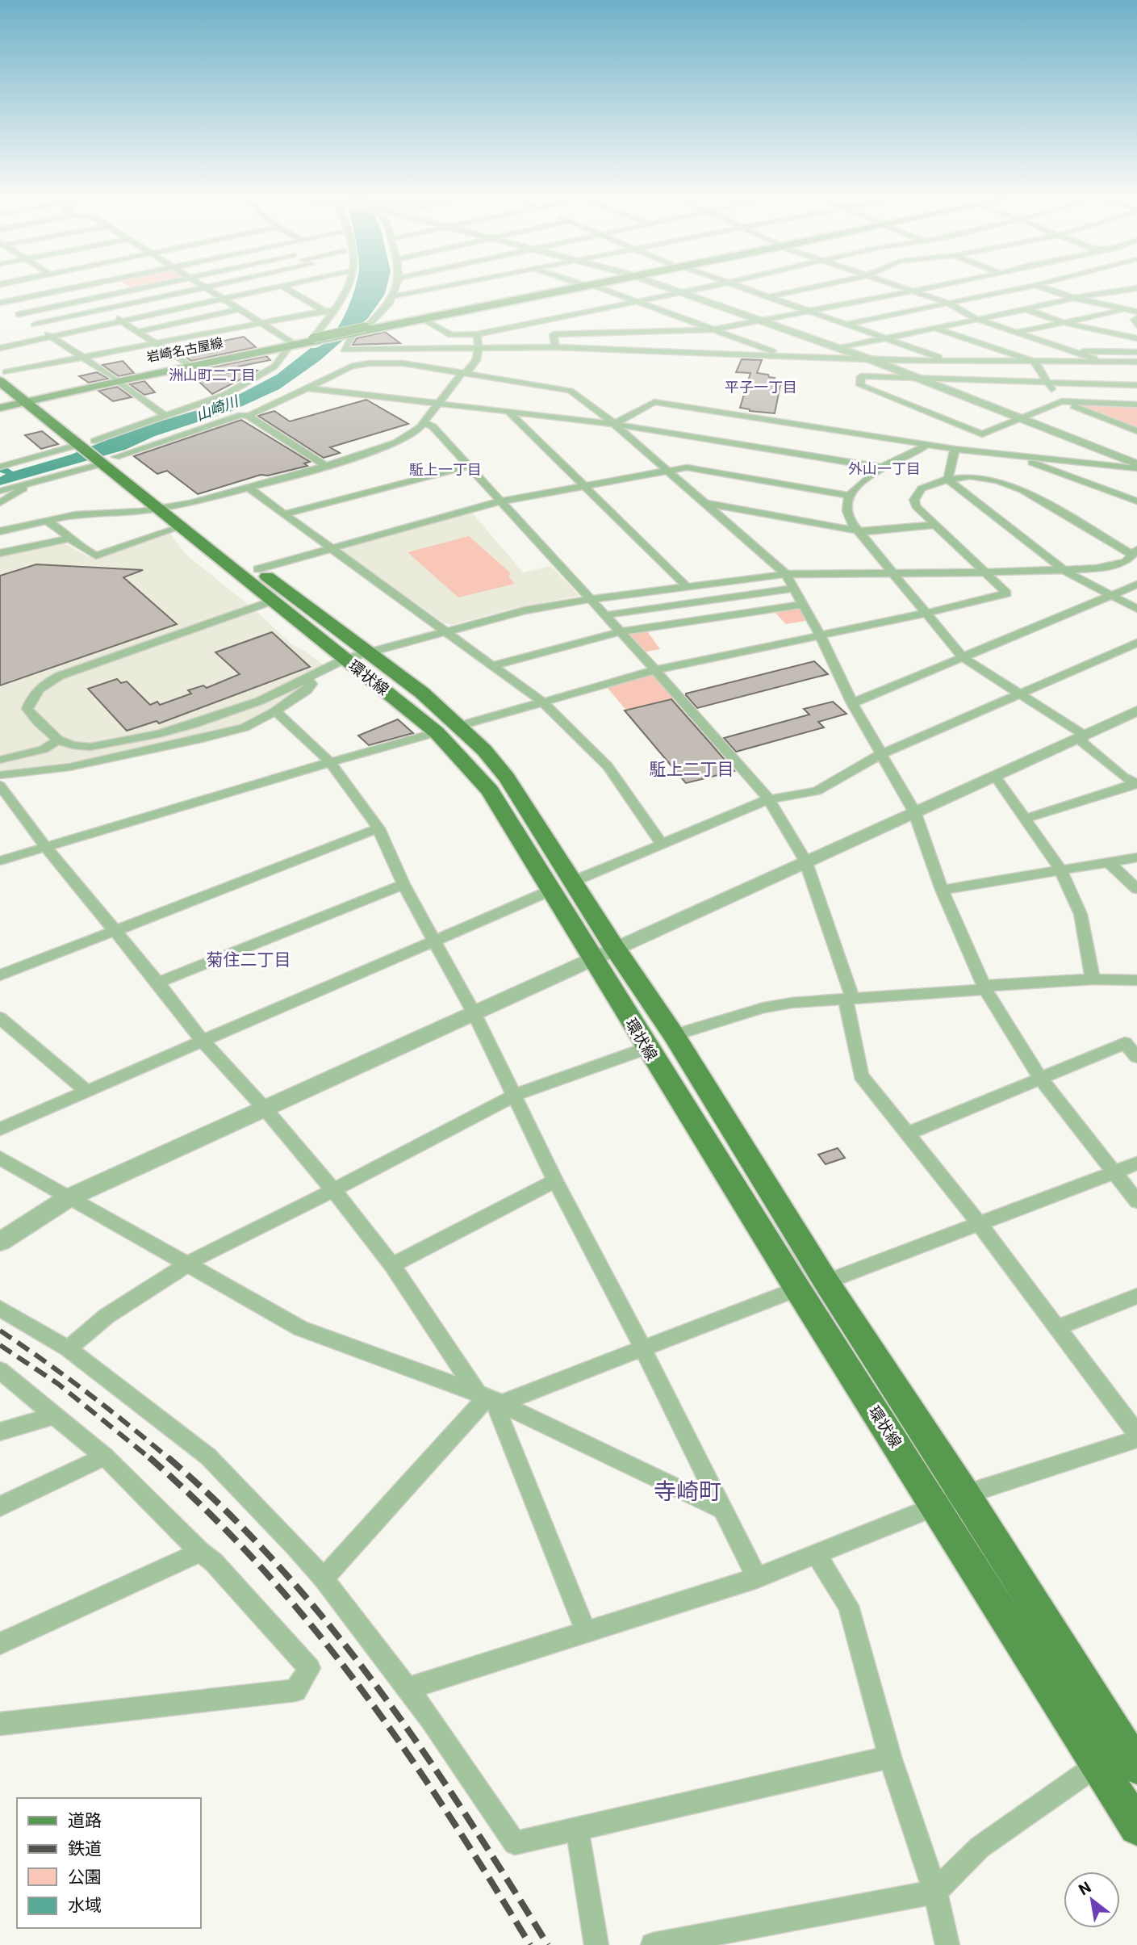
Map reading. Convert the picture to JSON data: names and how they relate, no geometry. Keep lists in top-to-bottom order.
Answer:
{
  "streets": {
    "main road": ["岩崎名古屋線", "環状線"]
  },
  "crossings": [
    ["岩崎名古屋線", "環状線"]
  ],
  "districts": [
    "洲山町二丁目",
    "平子一丁目",
    "外山一丁目",
    "駈上一丁目",
    "駈上二丁目",
    "菊住二丁目",
    "寺崎町"
  ],
  "water": ["山崎川"],
  "legend": [
    "道路",
    "鉄道",
    "公園",
    "水域"
  ],
  "north": "top left"
}
